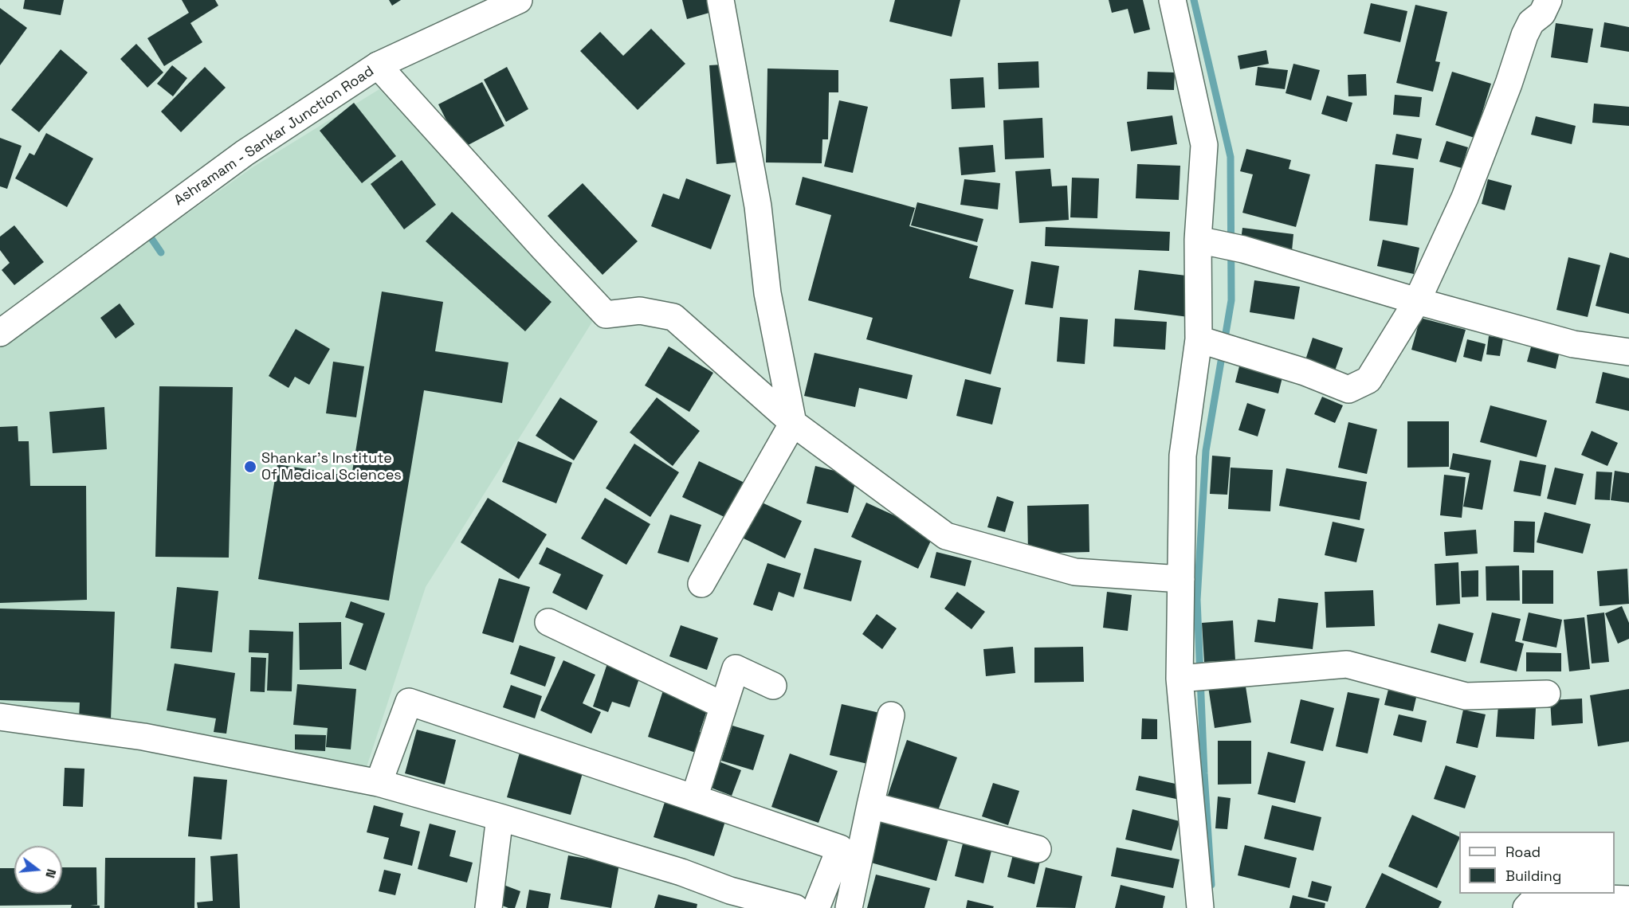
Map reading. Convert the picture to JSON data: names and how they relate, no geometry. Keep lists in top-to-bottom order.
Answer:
{
  "streets": {
    "street": ["Ashramam - Sankar Junction Road"]
  },
  "places": ["Shankar's Institute Of Medical Sciences"],
  "legend": ["Road", "Building"],
  "north": "right"
}
